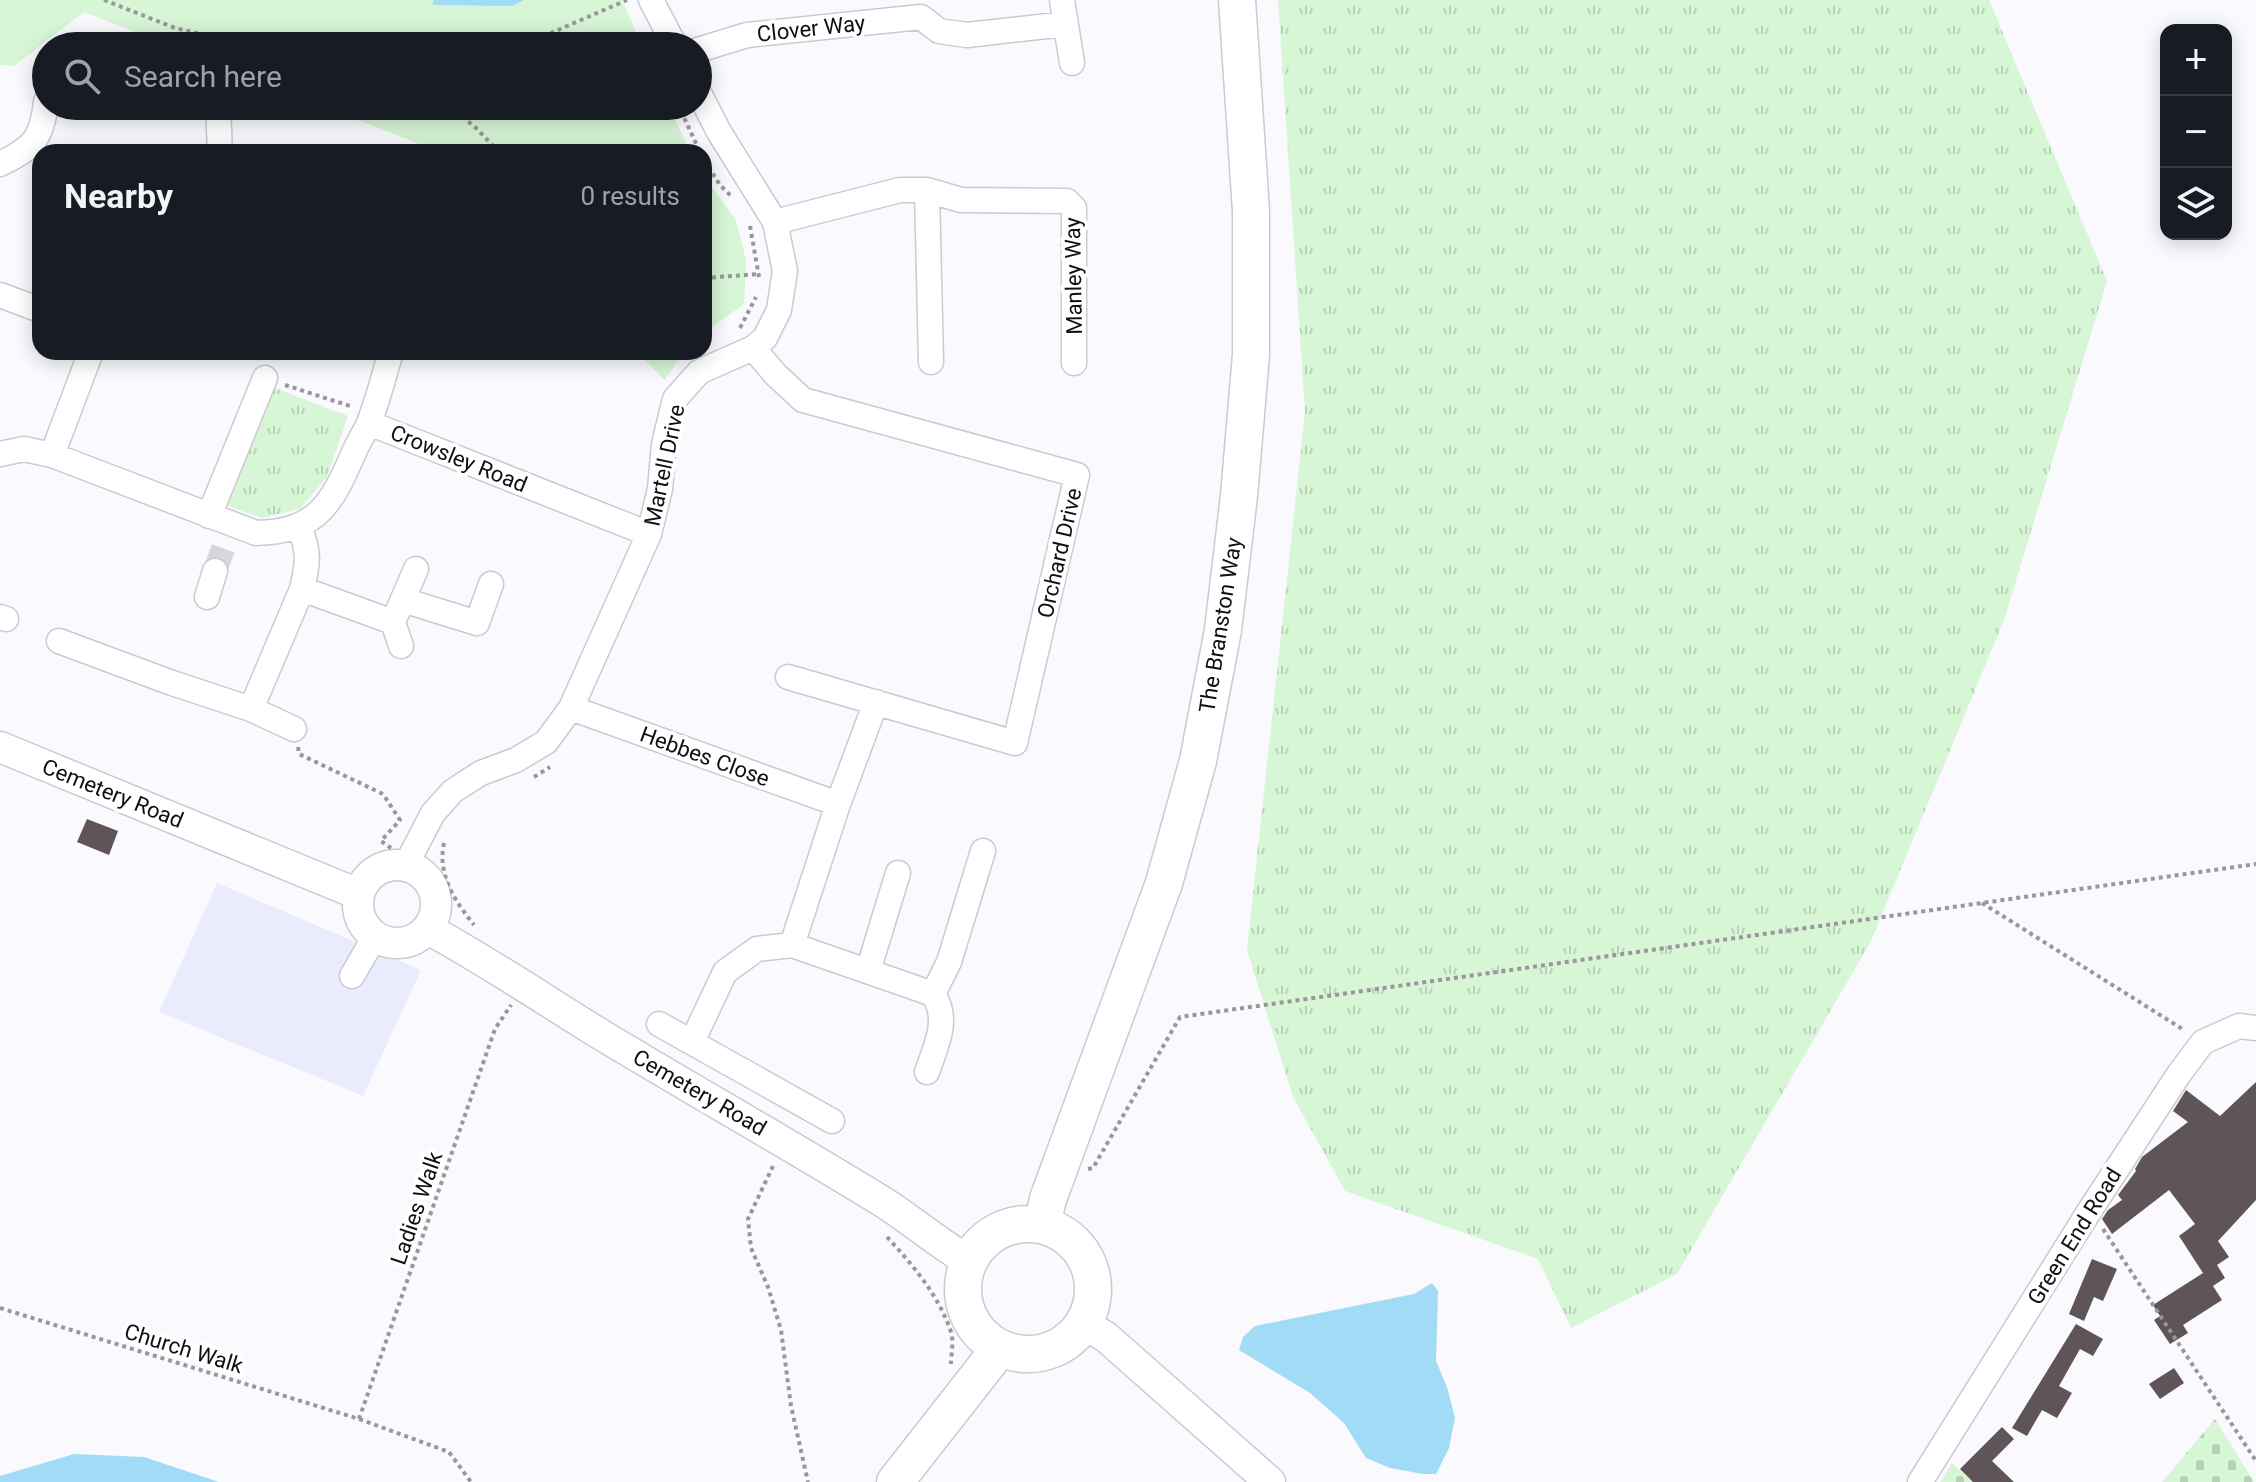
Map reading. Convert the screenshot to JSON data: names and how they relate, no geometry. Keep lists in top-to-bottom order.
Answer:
{
  "streets": {
    "highway": ["The Branston Way"],
    "main road": ["Cemetery Road"],
    "street": [
      "Clover Way",
      "Manley Way",
      "Crowsley Road",
      "Martell Drive",
      "Orchard Drive",
      "Hebbes Close",
      "Green End Road"
    ],
    "path": ["Ladies Walk", "Church Walk"]
  },
  "crossings": [
    ["Crowsley Road", "Martell Drive"],
    ["Martell Drive", "Orchard Drive"],
    ["Martell Drive", "Hebbes Close"],
    ["Martell Drive", "Cemetery Road"],
    ["The Branston Way", "Cemetery Road"],
    ["Ladies Walk", "Church Walk"]
  ],
  "page": {
    "map_buttons": ["+", "−"],
    "search": "Search here",
    "heading": ["Nearby", "0 results"]
  }
}
